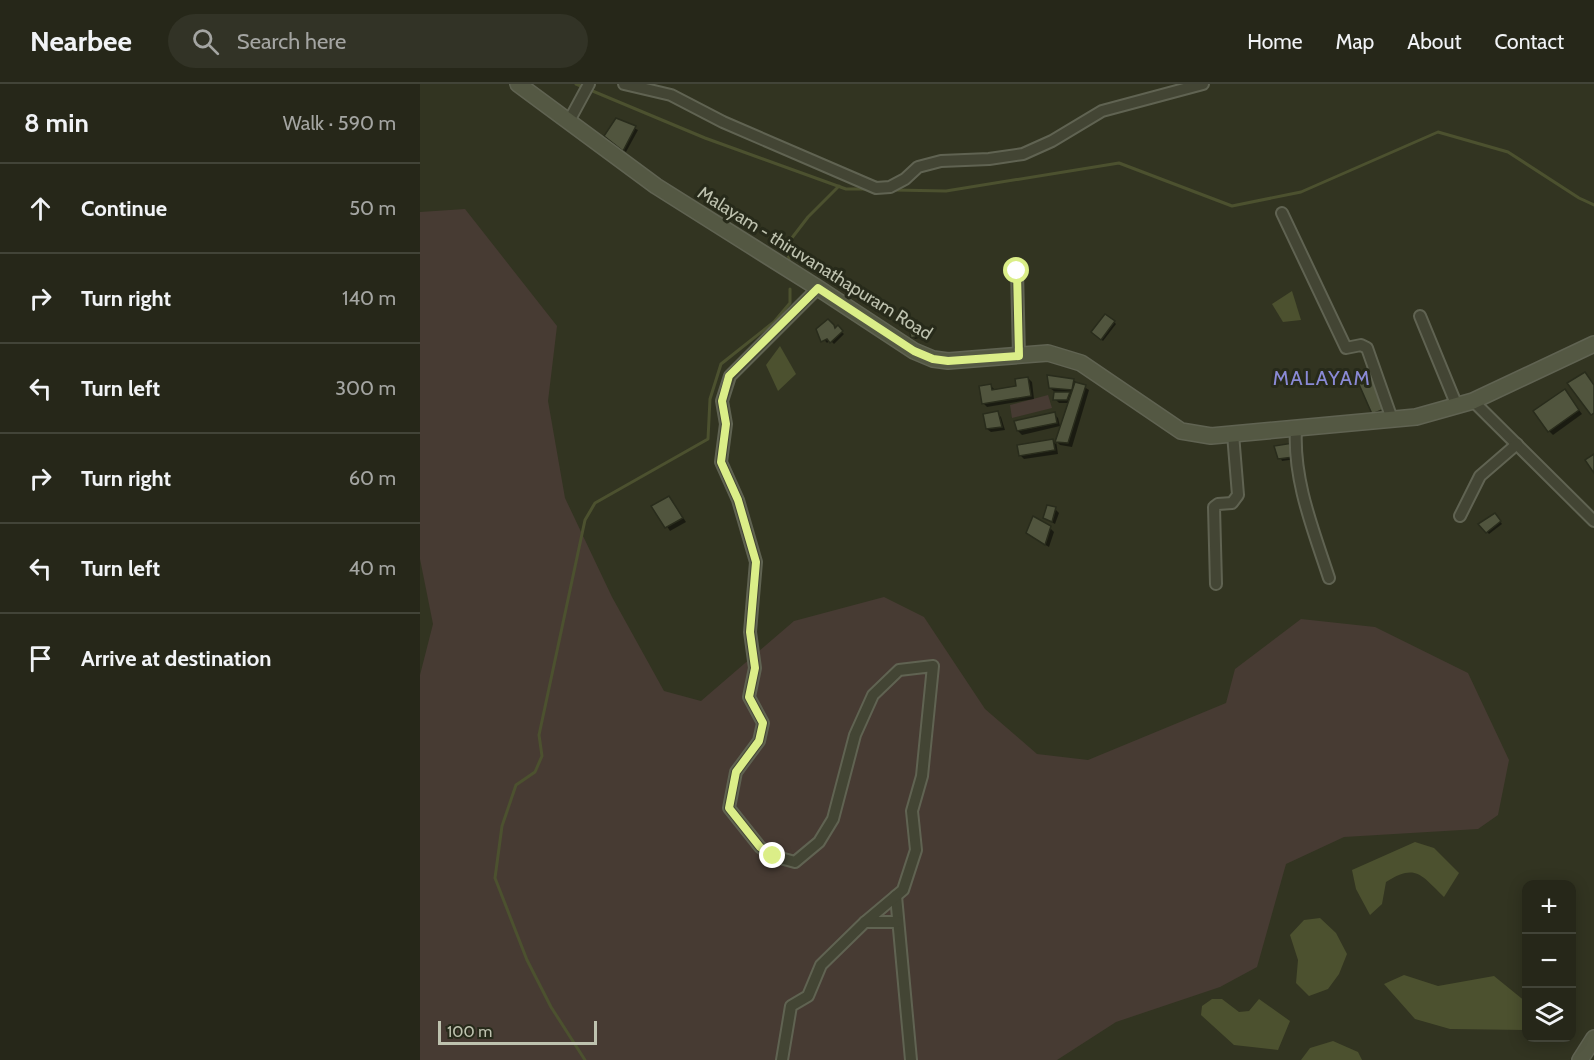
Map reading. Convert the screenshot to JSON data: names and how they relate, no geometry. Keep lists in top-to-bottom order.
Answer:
{
  "streets": {
    "main road": ["Malayam - thiruvanathapuram Road"]
  },
  "districts": ["MALAYAM"],
  "scale_bar": "100 m",
  "page": {
    "header": "Nearbee",
    "search": "Search here",
    "nav": [
      "Home",
      "Map",
      "About",
      "Contact"
    ],
    "heading": ["8 min", "Walk · 590 m"],
    "list": [
      ["Continue", "50 m"],
      ["Turn right", "140 m"],
      ["Turn left", "300 m"],
      ["Turn right", "60 m"],
      ["Turn left", "40 m"],
      "Arrive at destination"
    ],
    "map_buttons": ["+", "−"],
    "scale": "100 m"
  }
}
